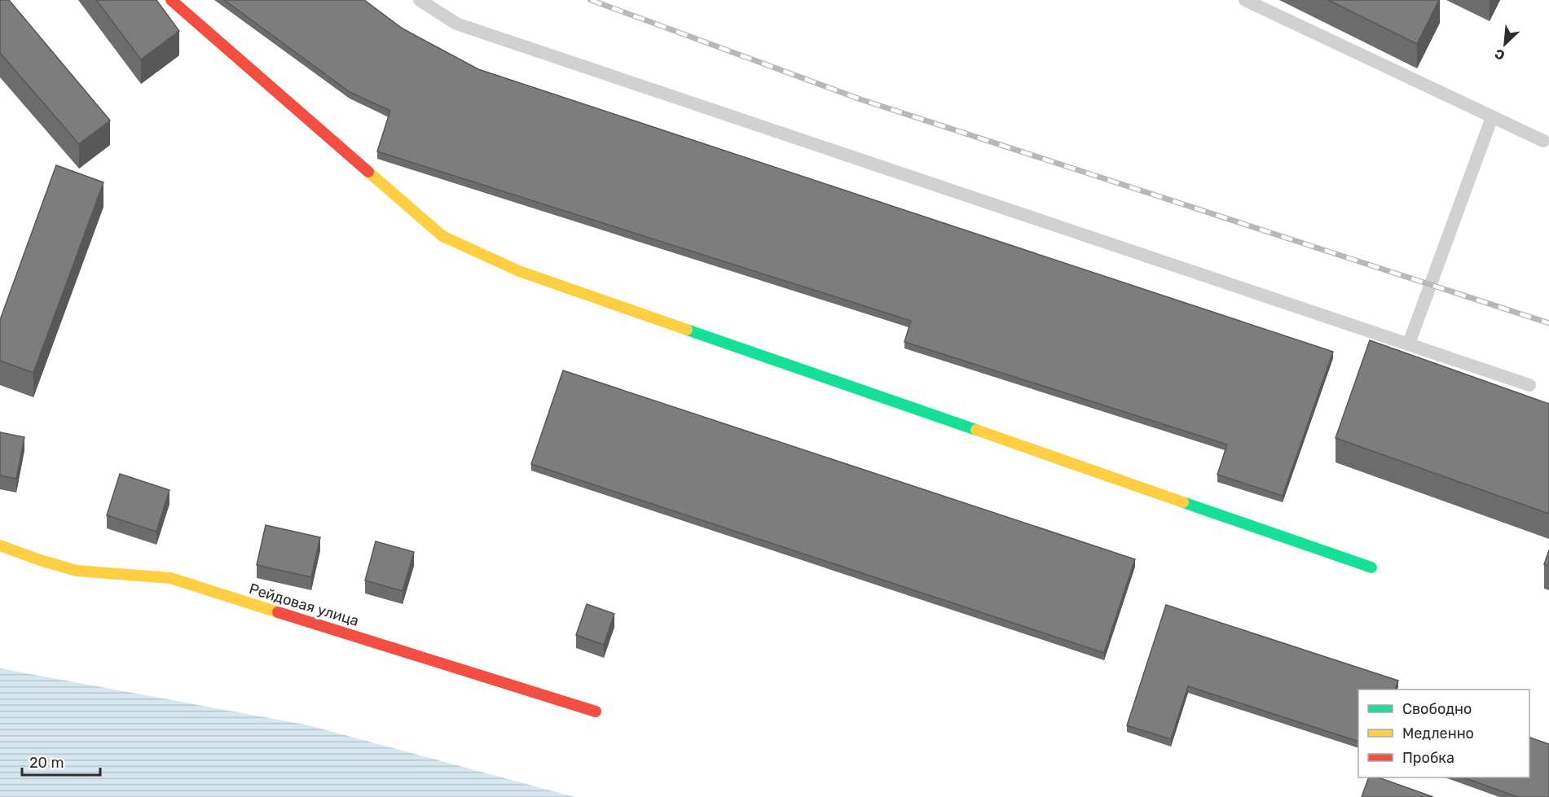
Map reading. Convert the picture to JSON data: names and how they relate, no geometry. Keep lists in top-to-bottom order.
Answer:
{
  "streets": {
    "street": ["Рейдовая улица"]
  },
  "legend": ["Свободно", "Медленно", "Пробка"],
  "scale_bar": "20 m",
  "north": "bottom left"
}
